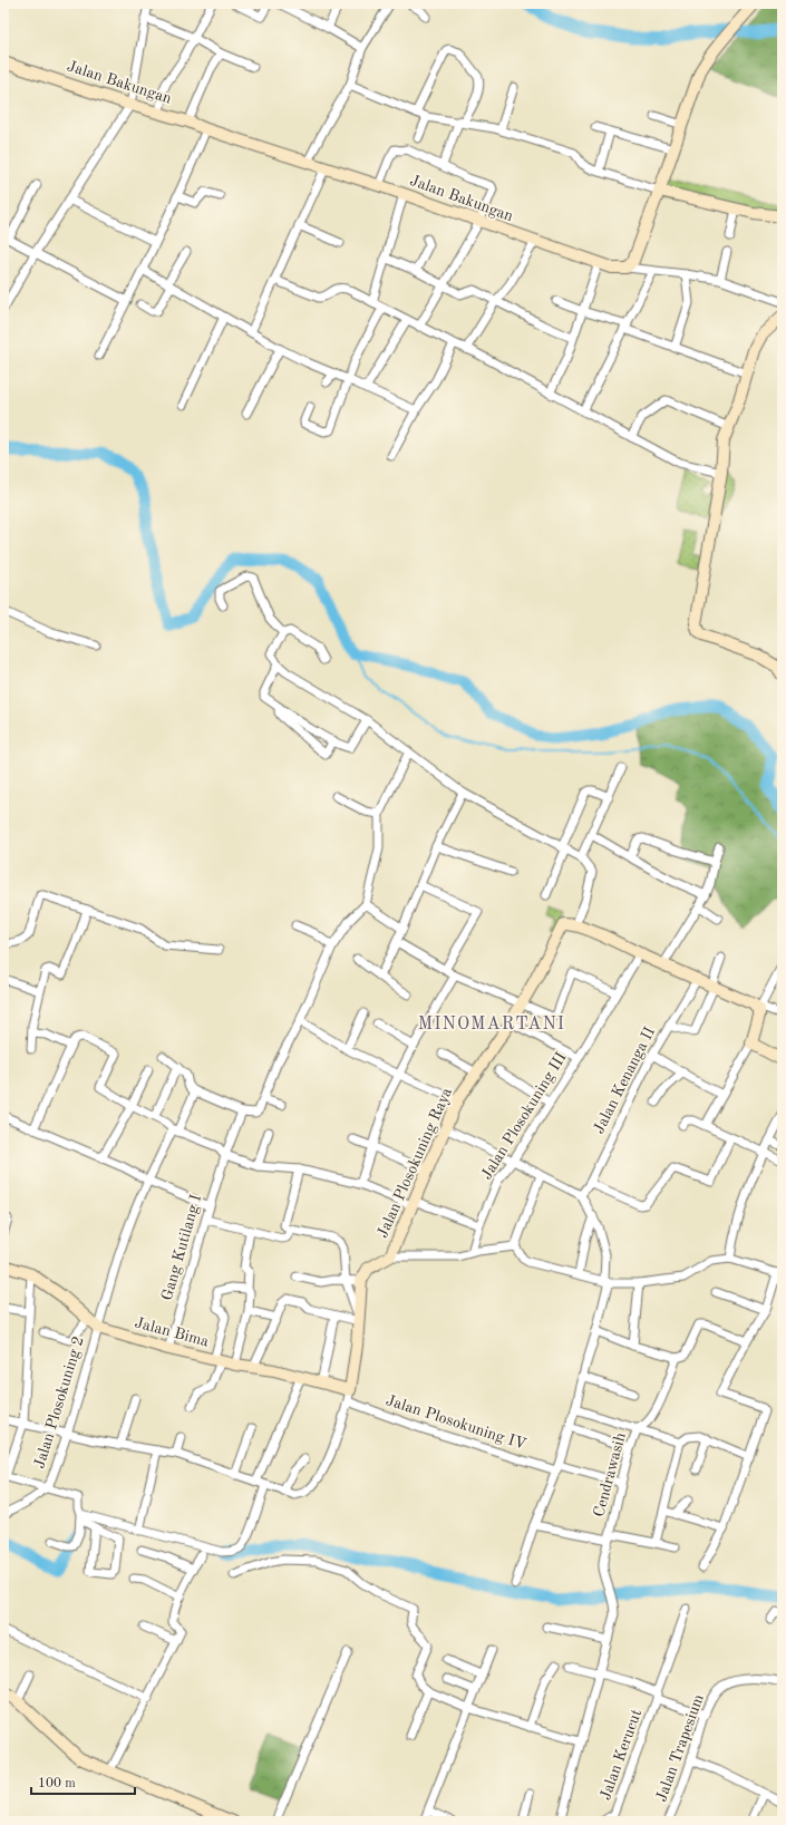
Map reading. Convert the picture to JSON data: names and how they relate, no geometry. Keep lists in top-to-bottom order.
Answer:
{
  "streets": {
    "street": [
      "Jalan Bakungan",
      "Jalan Kenanga II",
      "Jalan Plosokuning III",
      "Jalan Plosokuning Raya",
      "Gang Kutilang I",
      "Jalan Bima",
      "Jalan Plosokuning 2",
      "Jalan Plosokuning IV",
      "Cendrawasih",
      "Jalan Trapesium",
      "Jalan Kerucut"
    ]
  },
  "crossings": [
    ["Gang Kutilang I", "Jalan Bima"],
    ["Jalan Bima", "Jalan Plosokuning 2"],
    ["Jalan Bima", "Jalan Plosokuning IV"],
    ["Jalan Plosokuning IV", "Cendrawasih"]
  ],
  "districts": ["MINOMARTANI"],
  "scale_bar": "100 m"
}
